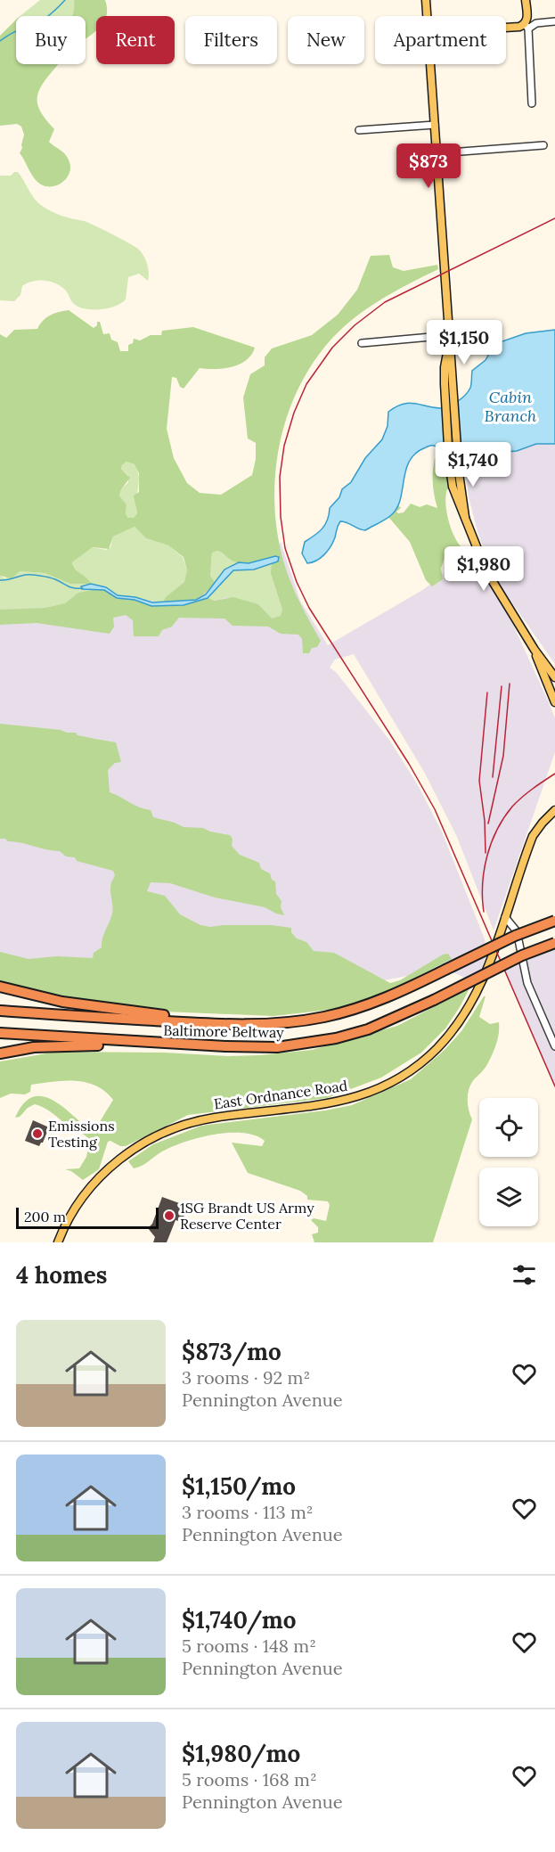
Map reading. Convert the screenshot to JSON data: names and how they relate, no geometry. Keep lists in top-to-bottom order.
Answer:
{
  "streets": {
    "highway": ["Baltimore Beltway"],
    "main road": ["East Ordnance Road"]
  },
  "water": ["Cabin Branch"],
  "places": ["Emissions Testing", "1SG Brandt US Army Reserve Center"],
  "scale_bar": "200 m",
  "page": {
    "chip": [
      "Buy",
      "Rent",
      "Filters",
      "New",
      "Apartment"
    ],
    "price": [
      "$873",
      "$1,150",
      "$1,740",
      "$1,980"
    ],
    "scale": "200 m",
    "heading": "4 homes",
    "list": [
      {
        "name": "$873/mo",
        "note": "3 rooms · 92 m² · Pennington Avenue"
      },
      {
        "name": "$1,150/mo",
        "note": "3 rooms · 113 m² · Pennington Avenue"
      },
      {
        "name": "$1,740/mo",
        "note": "5 rooms · 148 m² · Pennington Avenue"
      },
      {
        "name": "$1,980/mo",
        "note": "5 rooms · 168 m² · Pennington Avenue"
      }
    ]
  }
}
